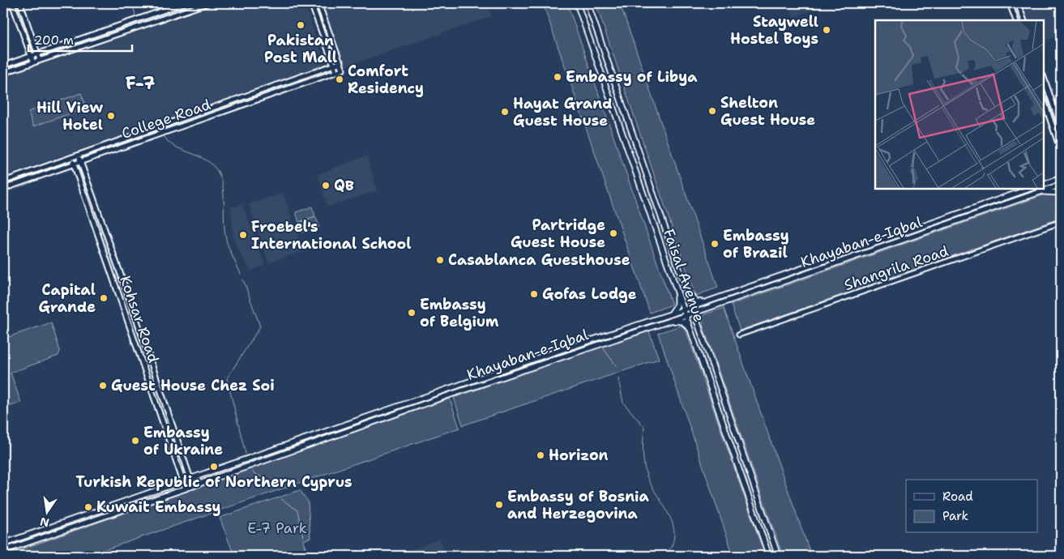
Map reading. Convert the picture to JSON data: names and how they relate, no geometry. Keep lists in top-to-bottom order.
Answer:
{
  "streets": {
    "main road": ["Khayaban-e-Iqbal", "Faisal Avenue"],
    "street": ["College Road", "Shangrila Road", "Kohsar Road"]
  },
  "crossings": [
    ["College Road", "Kohsar Road"],
    ["Khayaban-e-Iqbal", "Faisal Avenue"],
    ["Khayaban-e-Iqbal", "Kohsar Road"]
  ],
  "districts": ["F-7"],
  "parks": ["E-7 Park"],
  "places": [
    "Pakistan Post Mall",
    "Staywell Hostel Boys",
    "Embassy of Libya",
    "Comfort Residency",
    "Shelton Guest House",
    "Hayat Grand Guest House",
    "Hill View Hotel",
    "QB",
    "Partridge Guest House",
    "Froebel's International School",
    "Embassy of Brazil",
    "Casablanca Guesthouse",
    "Gofas Lodge",
    "Capital Grande",
    "Embassy of Belgium",
    "Guest House Chez Soi",
    "Embassy of Ukraine",
    "Horizon",
    "Turkish Republic of Northern Cyprus",
    "Embassy of Bosnia and Herzegovina",
    "Kuwait Embassy"
  ],
  "legend": ["Road", "Park"],
  "scale_bar": "200 m",
  "north": "bottom"
}
